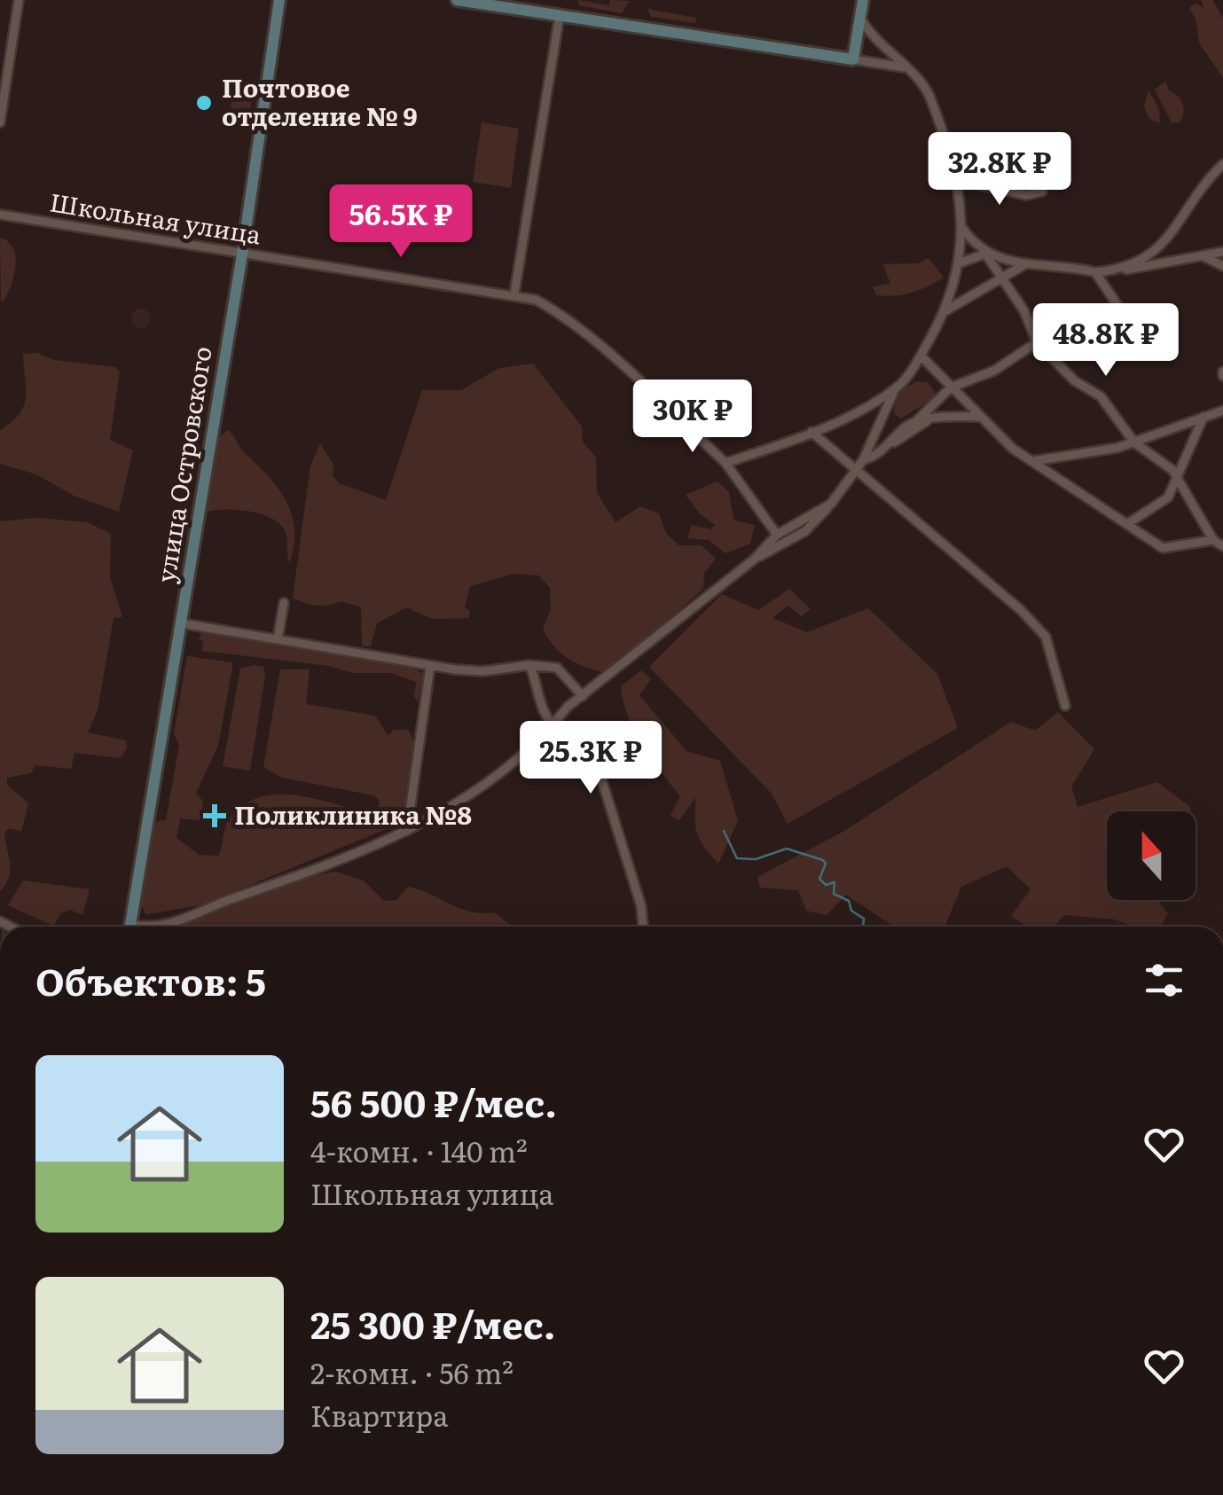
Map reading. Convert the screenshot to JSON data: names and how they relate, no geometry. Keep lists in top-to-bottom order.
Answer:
{
  "streets": {
    "main road": ["улица Островского"],
    "street": ["Школьная улица"]
  },
  "crossings": [
    ["Школьная улица", "улица Островского"]
  ],
  "places": {
    "other": ["Почтовое отделение № 9"],
    "health": ["Поликлиника №8"]
  },
  "north": "top",
  "page": {
    "price": [
      "32.8K ₽",
      "56.5K ₽",
      "48.8K ₽",
      "30K ₽",
      "25.3K ₽"
    ],
    "heading": "Объектов: 5",
    "list": [
      {
        "name": "56 500 ₽/мес.",
        "note": "4-комн. · 140 m² · Школьная улица"
      },
      {
        "name": "25 300 ₽/мес.",
        "note": "2-комн. · 56 m² · Квартира"
      }
    ]
  }
}
